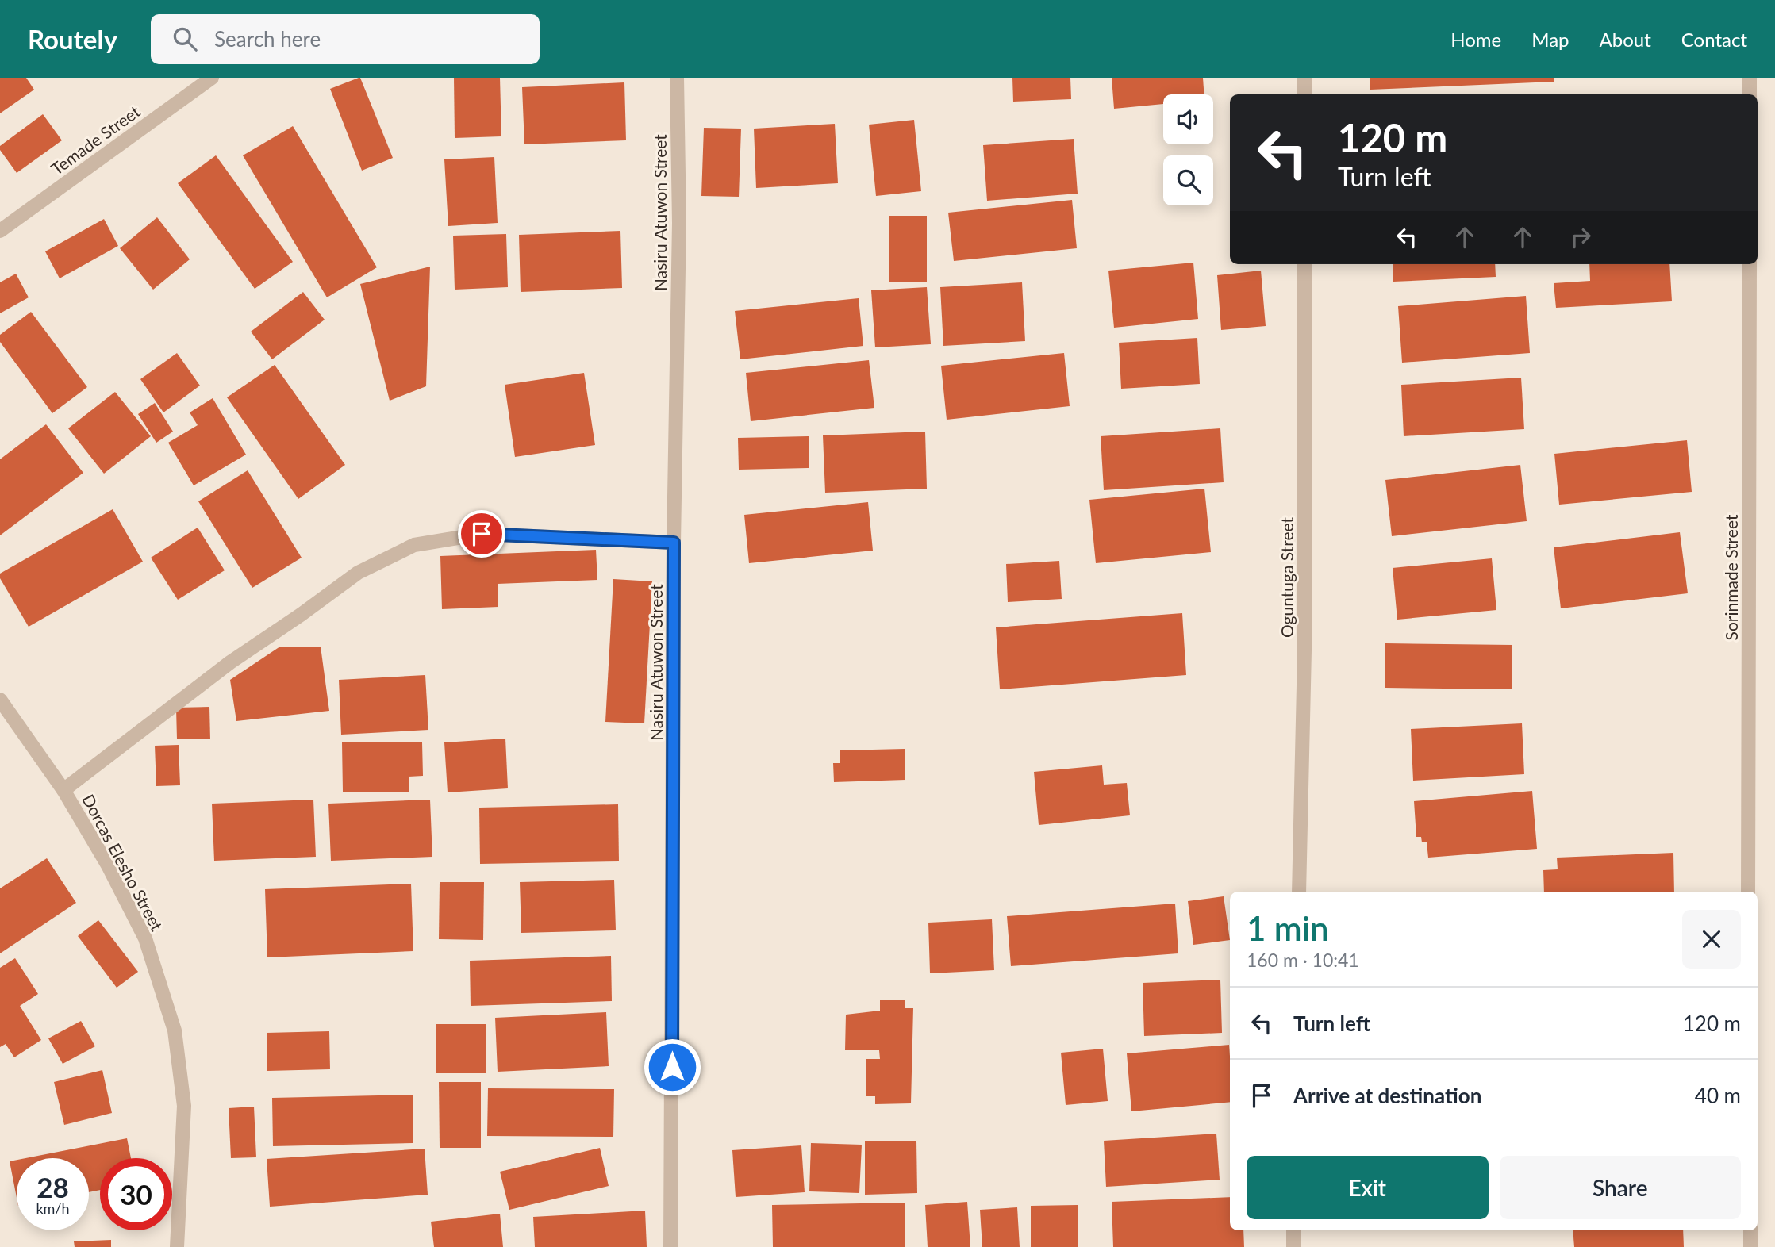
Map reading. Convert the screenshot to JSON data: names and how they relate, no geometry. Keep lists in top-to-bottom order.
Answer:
{
  "streets": {
    "street": [
      "Temade Street",
      "Nasiru Atuwon Street",
      "Oguntuga Street",
      "Sorinmade Street",
      "Dorcas Elesho Street"
    ]
  },
  "page": {
    "header": "Routely",
    "search": "Search here",
    "nav": [
      "Home",
      "Map",
      "About",
      "Contact"
    ],
    "turn": ["120 m", "Turn left"],
    "heading": ["1 min", "160 m · 10:41"],
    "list": [
      {
        "name": "Turn left",
        "value": "120 m"
      },
      {
        "name": "Arrive at destination",
        "value": "40 m"
      }
    ],
    "buttons": ["Exit", "Share"],
    "speed": "28 km/h",
    "limit": "30"
  }
}
